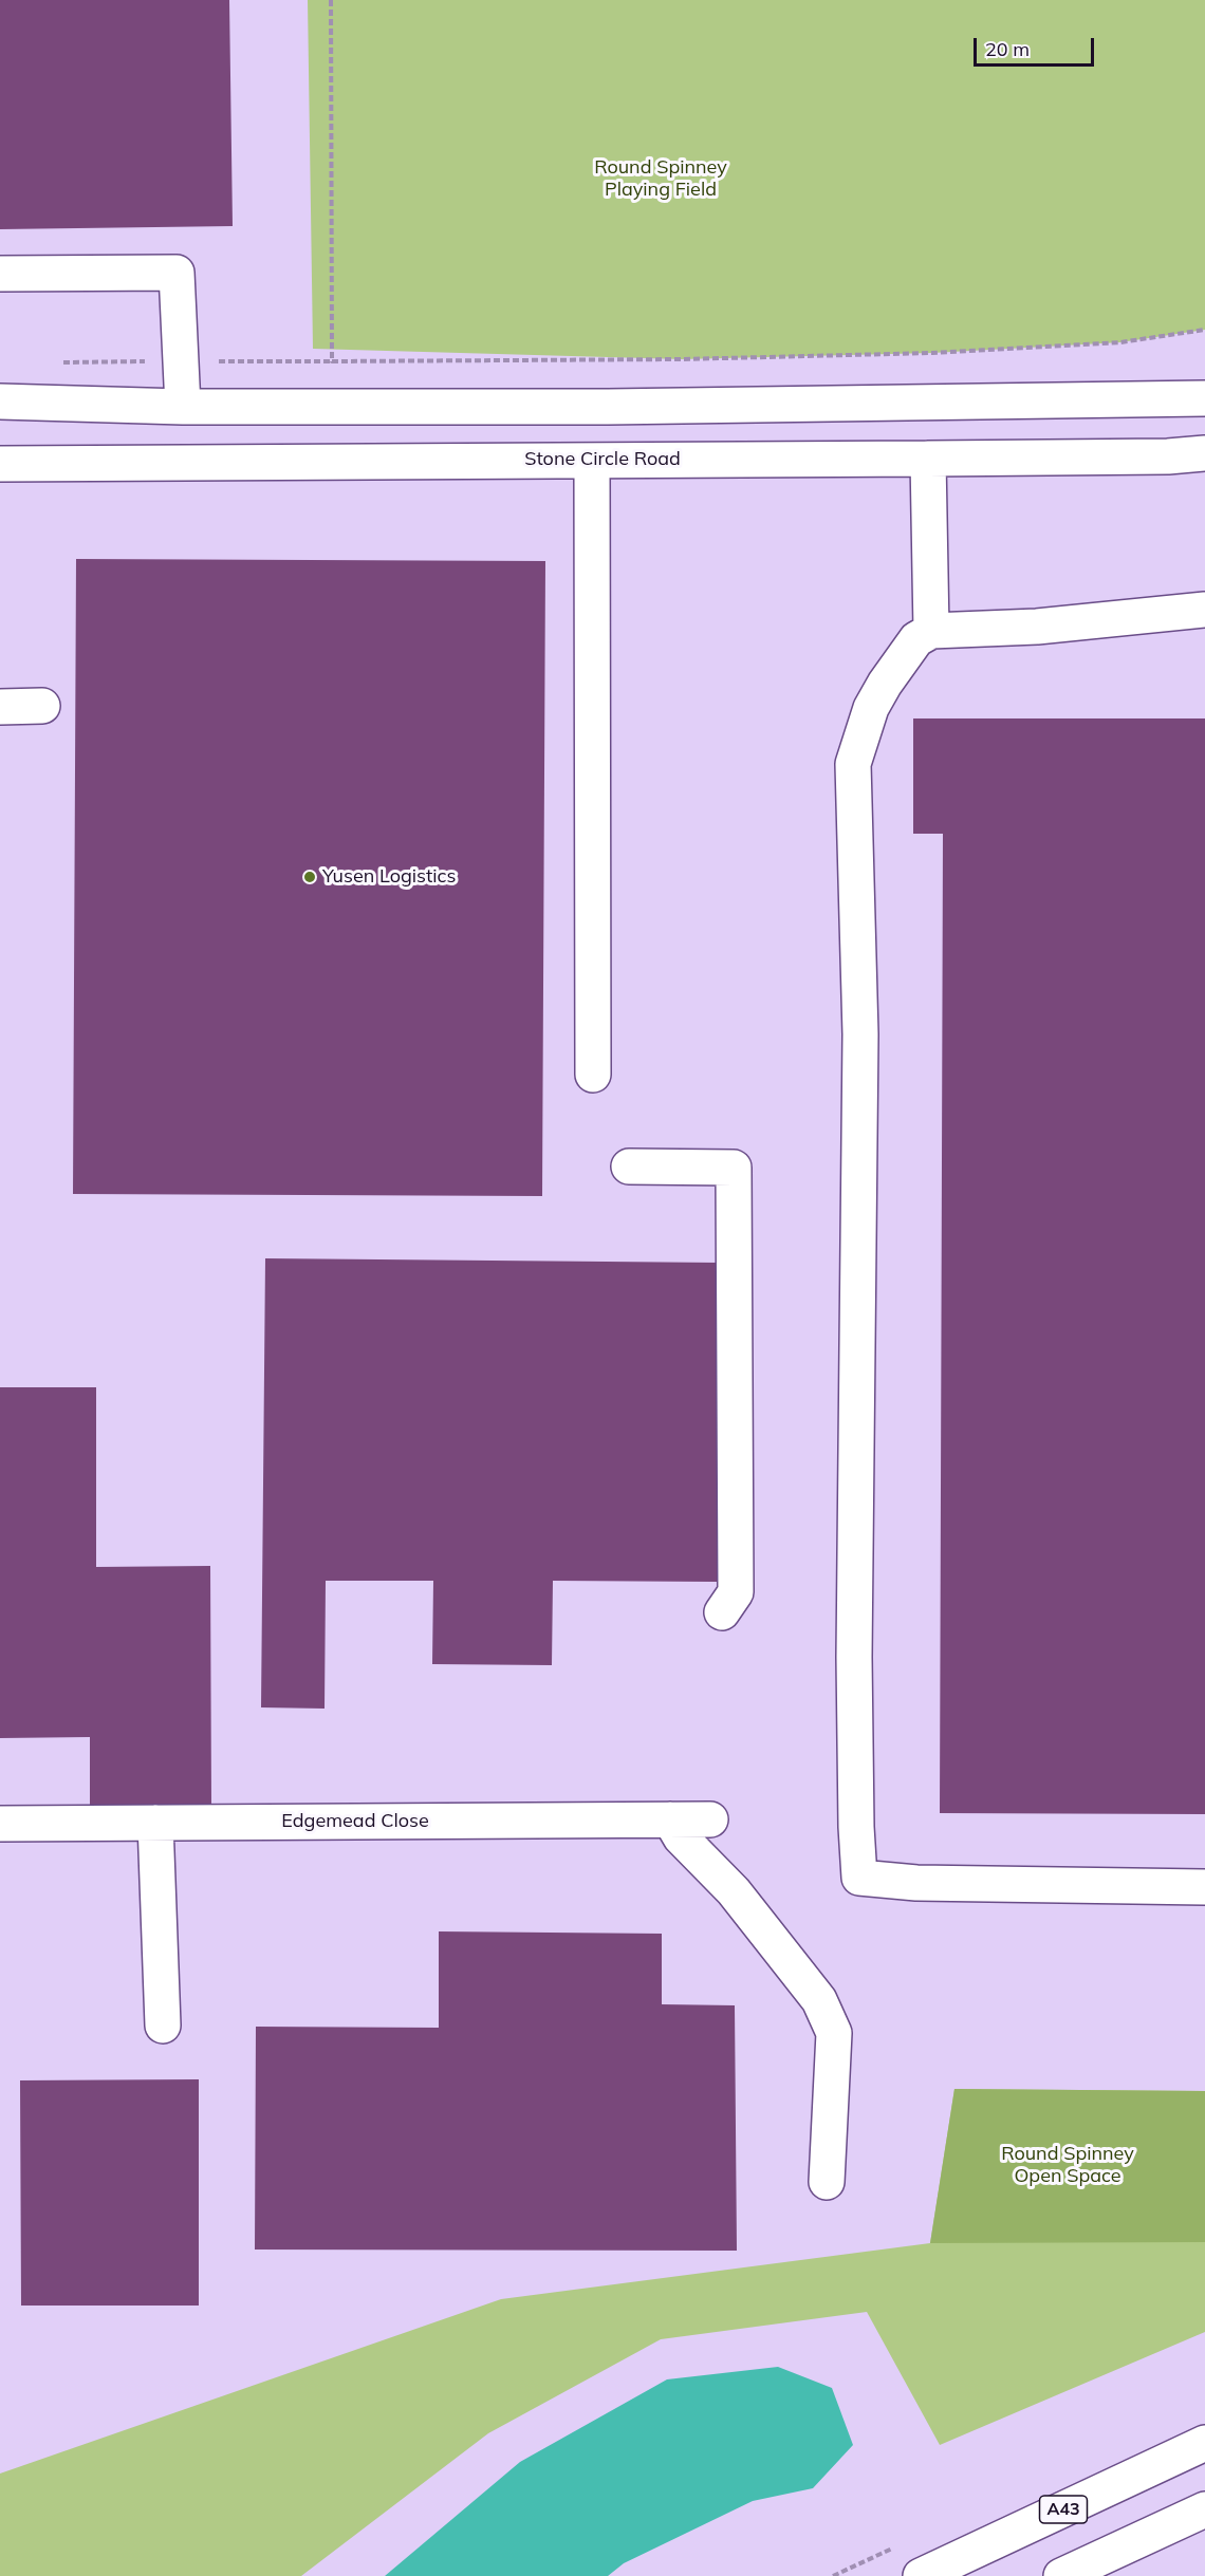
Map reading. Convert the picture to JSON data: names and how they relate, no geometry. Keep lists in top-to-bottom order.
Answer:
{
  "streets": {
    "main road": ["Stone Circle Road", "Edgemead Close", "A43"]
  },
  "parks": ["Round Spinney Playing Field", "Round Spinney Open Space"],
  "places": ["Yusen Logistics"],
  "scale_bar": "20 m"
}
